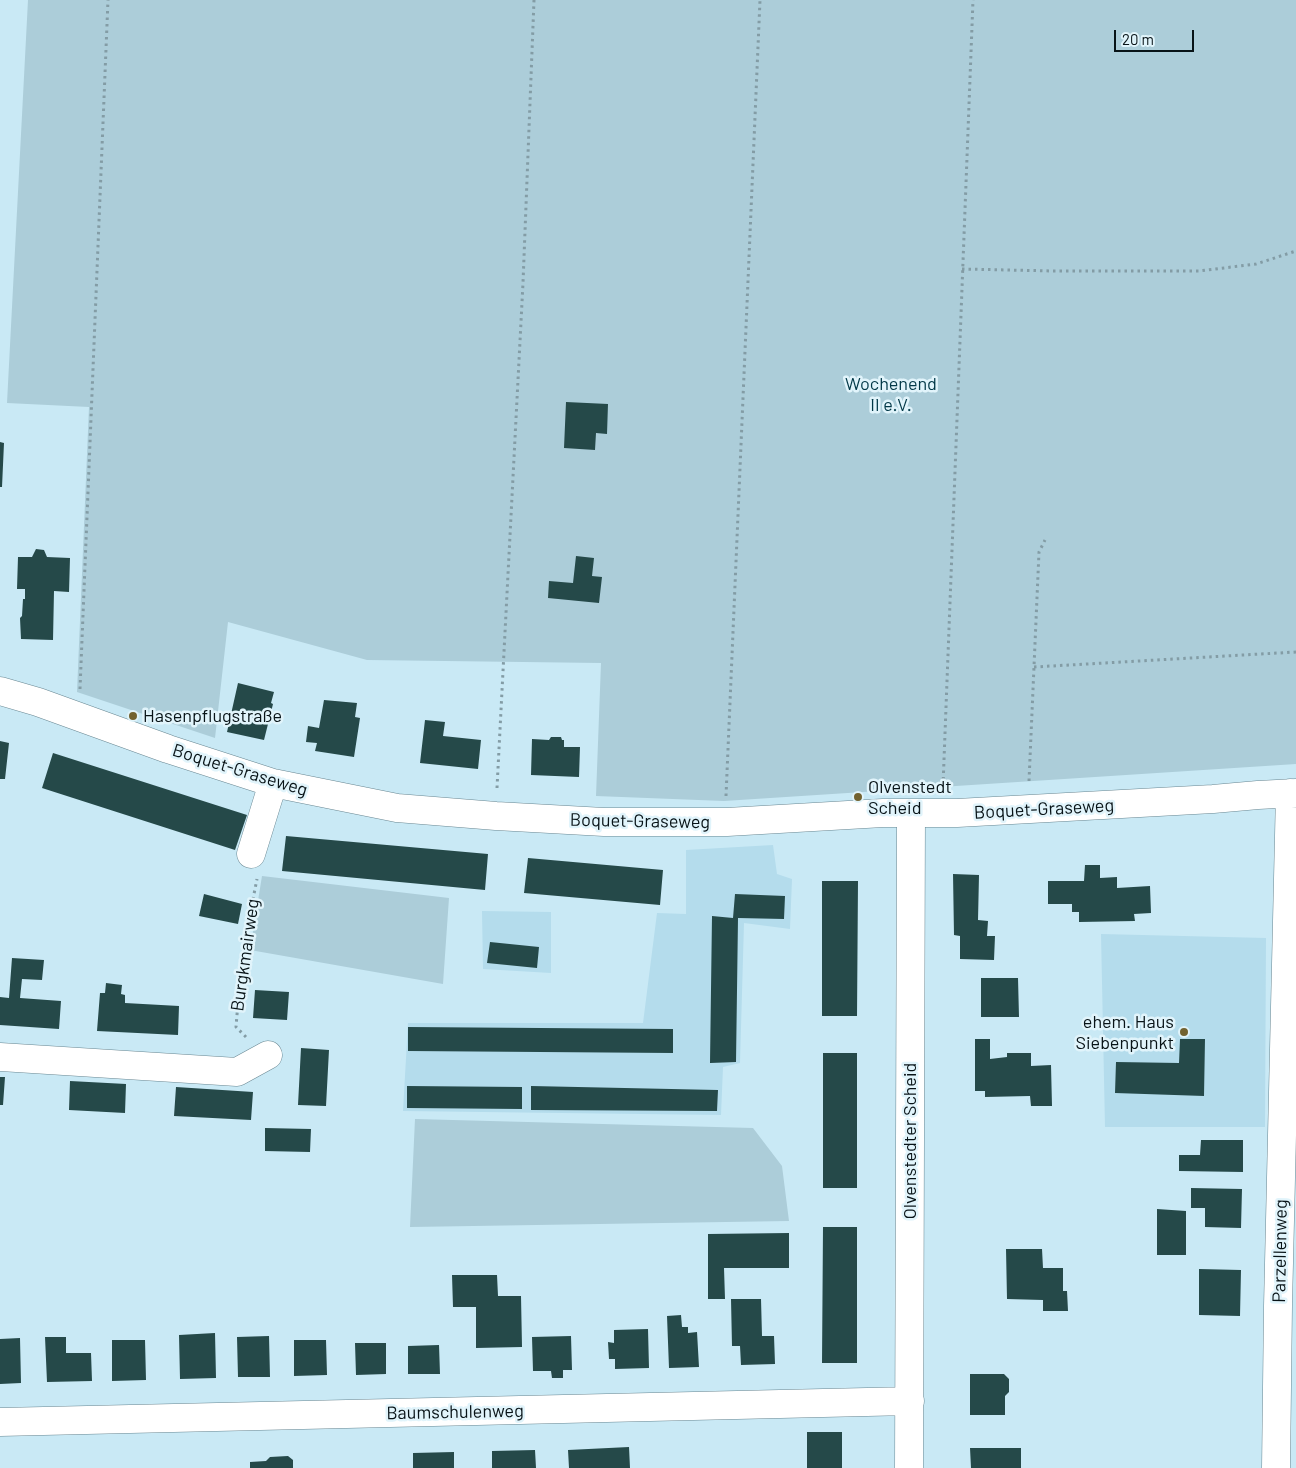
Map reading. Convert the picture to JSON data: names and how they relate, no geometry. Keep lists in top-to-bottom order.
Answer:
{
  "streets": {
    "street": [
      "Boquet-Graseweg",
      "Olvenstedter Scheid",
      "Parzellenweg",
      "Baumschulenweg"
    ],
    "path": ["Burgkmairweg"]
  },
  "crossings": [
    ["Boquet-Graseweg", "Olvenstedter Scheid"],
    ["Boquet-Graseweg", "Parzellenweg"],
    ["Olvenstedter Scheid", "Baumschulenweg"]
  ],
  "parks": ["Wochenend II e.V."],
  "places": ["Hasenpflugstraße", "Olvenstedt Scheid", "ehem. Haus Siebenpunkt"],
  "scale_bar": "20 m"
}
